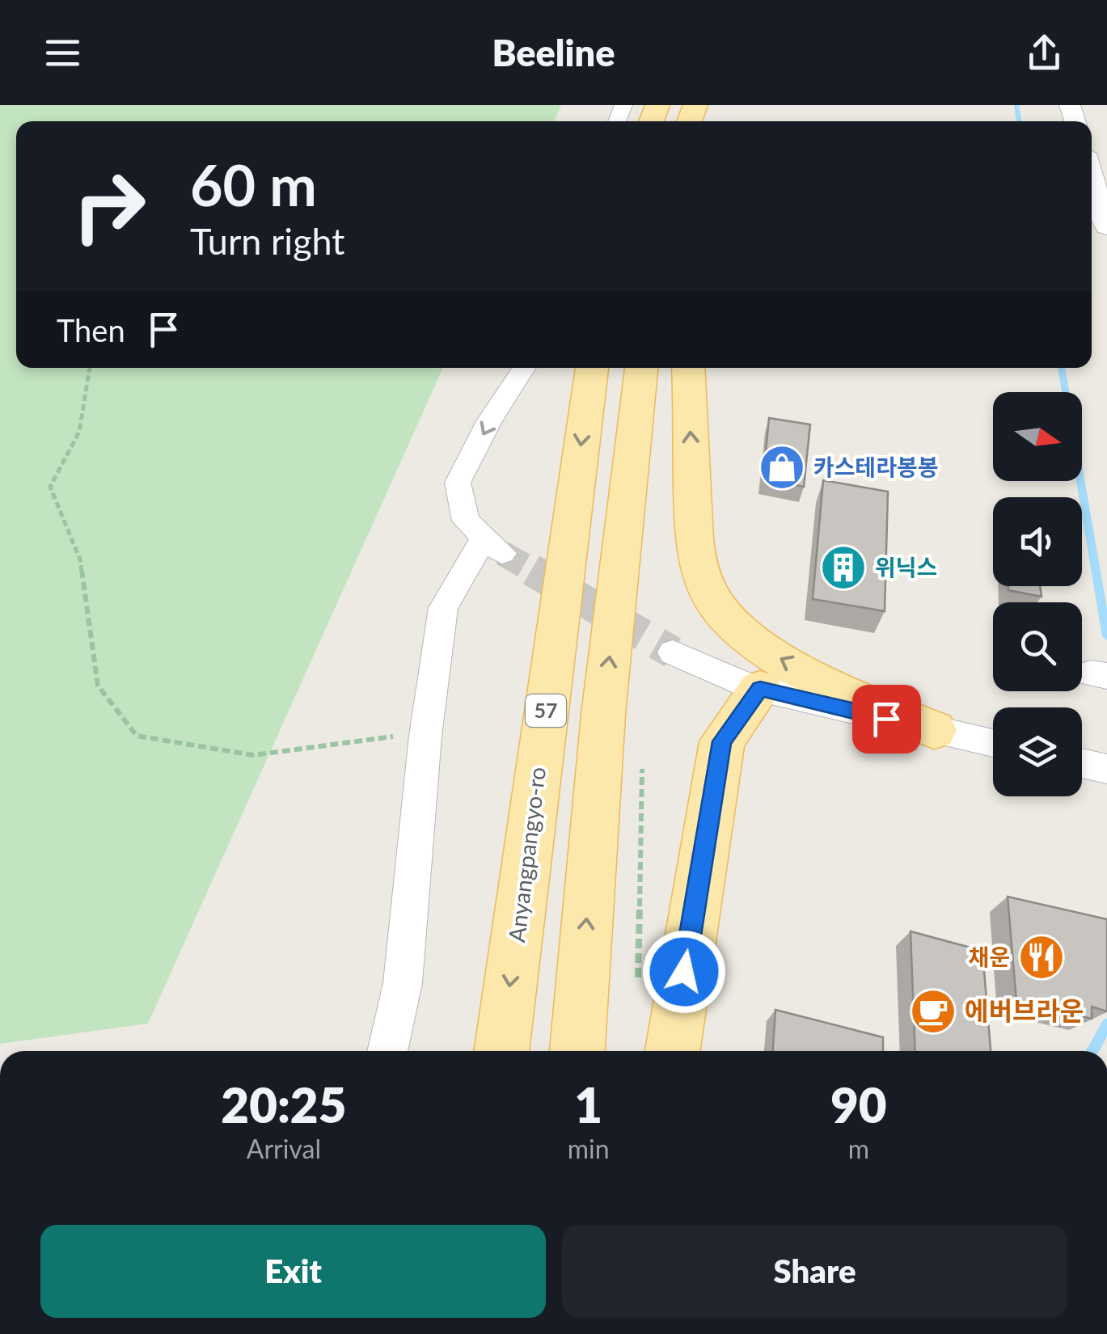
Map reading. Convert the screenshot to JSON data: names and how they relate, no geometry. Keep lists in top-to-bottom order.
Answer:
{
  "streets": {
    "main road": ["57", "Anyangpangyo-ro"]
  },
  "places": {
    "shop": ["카스테라봉봉"],
    "building": ["위닉스"],
    "restaurant": ["채운"],
    "cafe": ["에버브라운"]
  },
  "north": "right",
  "page": {
    "header": "Beeline",
    "turn": ["60 m", "Turn right"],
    "then": "Then",
    "eta": [
      "20:25",
      "Arrival",
      "1",
      "min",
      "90",
      "m"
    ],
    "buttons": ["Exit", "Share"]
  }
}
